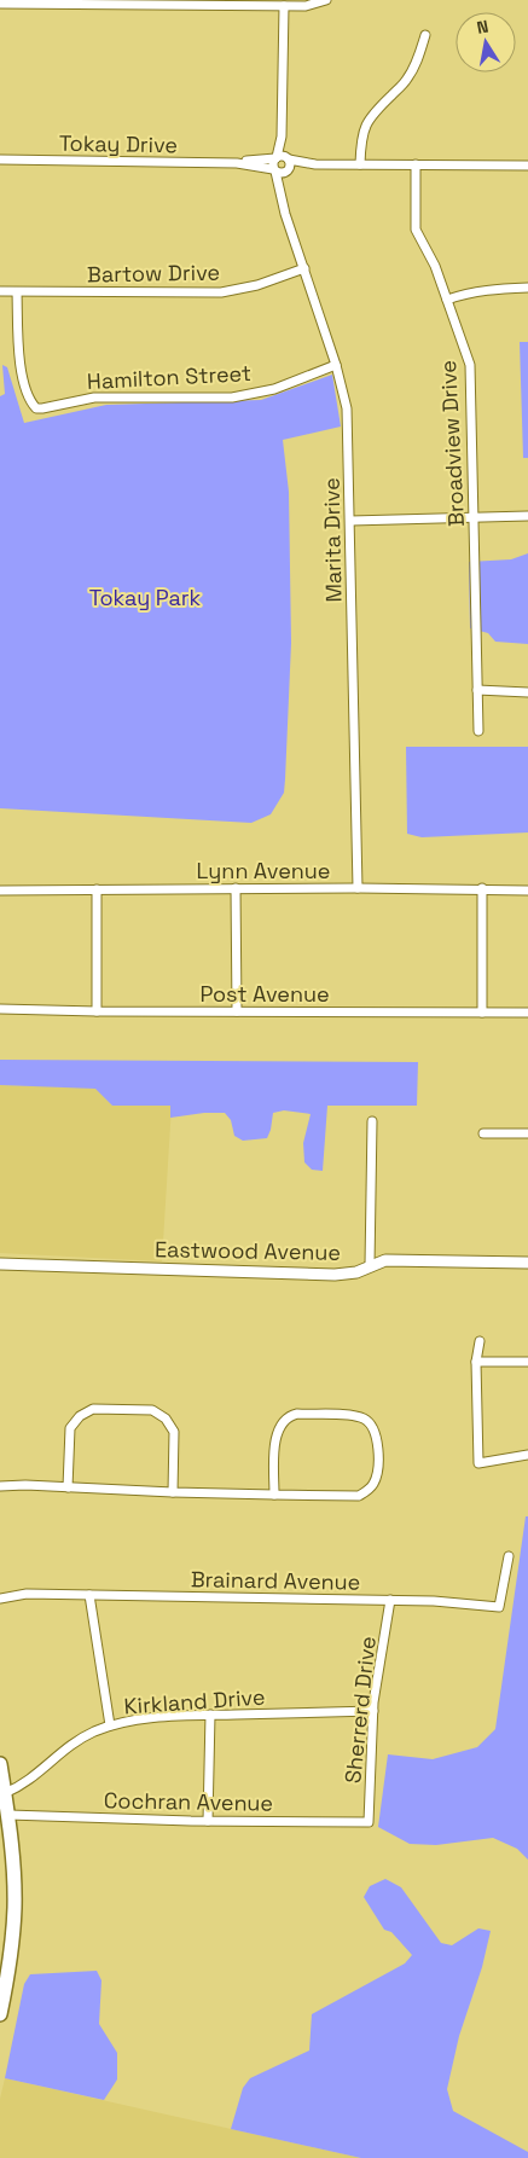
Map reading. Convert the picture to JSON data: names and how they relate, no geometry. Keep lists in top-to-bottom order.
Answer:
{
  "streets": {
    "street": [
      "Tokay Drive",
      "Bartow Drive",
      "Hamilton Street",
      "Broadview Drive",
      "Marita Drive",
      "Lynn Avenue",
      "Post Avenue",
      "Eastwood Avenue",
      "Brainard Avenue",
      "Kirkland Drive",
      "Sherrerd Drive",
      "Cochran Avenue"
    ]
  },
  "crossings": [
    ["Tokay Drive", "Marita Drive"],
    ["Bartow Drive", "Hamilton Street"],
    ["Bartow Drive", "Marita Drive"],
    ["Hamilton Street", "Marita Drive"],
    ["Marita Drive", "Lynn Avenue"],
    ["Brainard Avenue", "Sherrerd Drive"],
    ["Kirkland Drive", "Sherrerd Drive"],
    ["Sherrerd Drive", "Cochran Avenue"]
  ],
  "parks": ["Tokay Park"],
  "north": "top"
}
